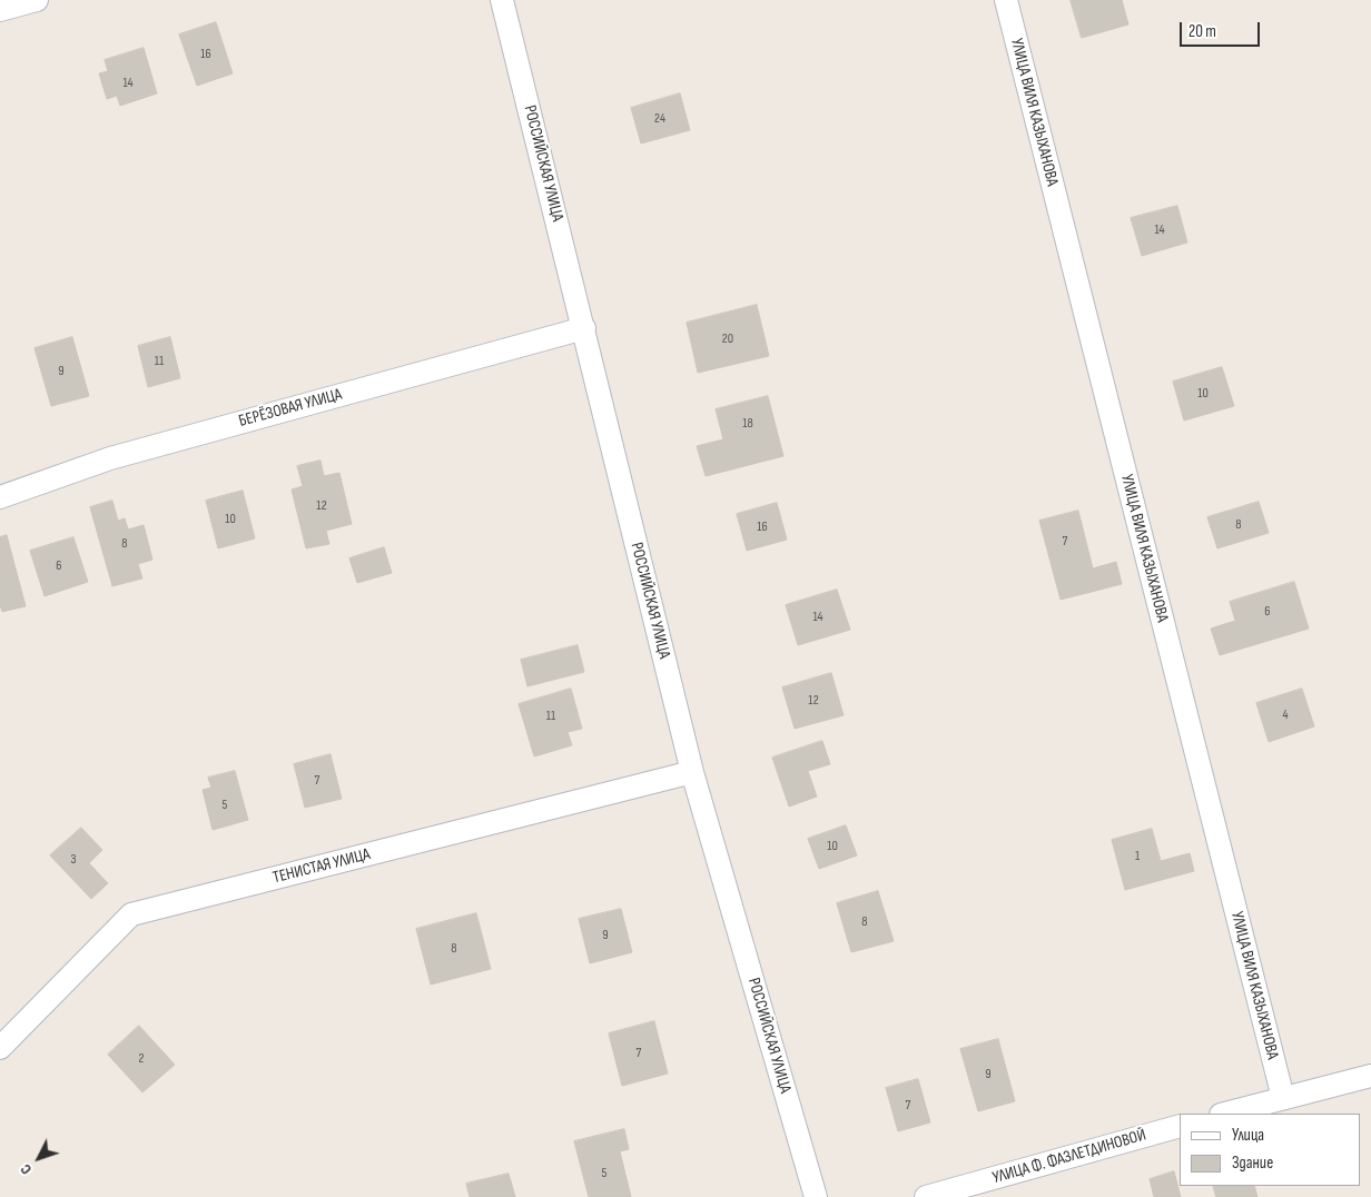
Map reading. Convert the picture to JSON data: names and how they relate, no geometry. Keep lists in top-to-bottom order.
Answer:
{
  "streets": {
    "street": [
      "УЛИЦА ВИЛЯ КАЗЫХАНОВА",
      "РОССИЙСКАЯ УЛИЦА",
      "БЕРЁЗОВАЯ УЛИЦА",
      "ТЕНИСТАЯ УЛИЦА",
      "УЛИЦА Ф. ФАЗЛЕТДИНОВОЙ"
    ]
  },
  "crossings": [
    ["РОССИЙСКАЯ УЛИЦА", "БЕРЁЗОВАЯ УЛИЦА"],
    ["РОССИЙСКАЯ УЛИЦА", "ТЕНИСТАЯ УЛИЦА"]
  ],
  "house_numbers": [
    "16",
    "14",
    "24",
    "14",
    "20",
    "11",
    "9",
    "10",
    "18",
    "12",
    "10",
    "8",
    "16",
    "7",
    "8",
    "6",
    "6",
    "14",
    "12",
    "4",
    "11",
    "7",
    "5",
    "10",
    "1",
    "3",
    "8",
    "9",
    "8",
    "7",
    "2",
    "9",
    "7",
    "5"
  ],
  "legend": ["Улица", "Здание"],
  "scale_bar": "20 m",
  "north": "bottom left"
}
